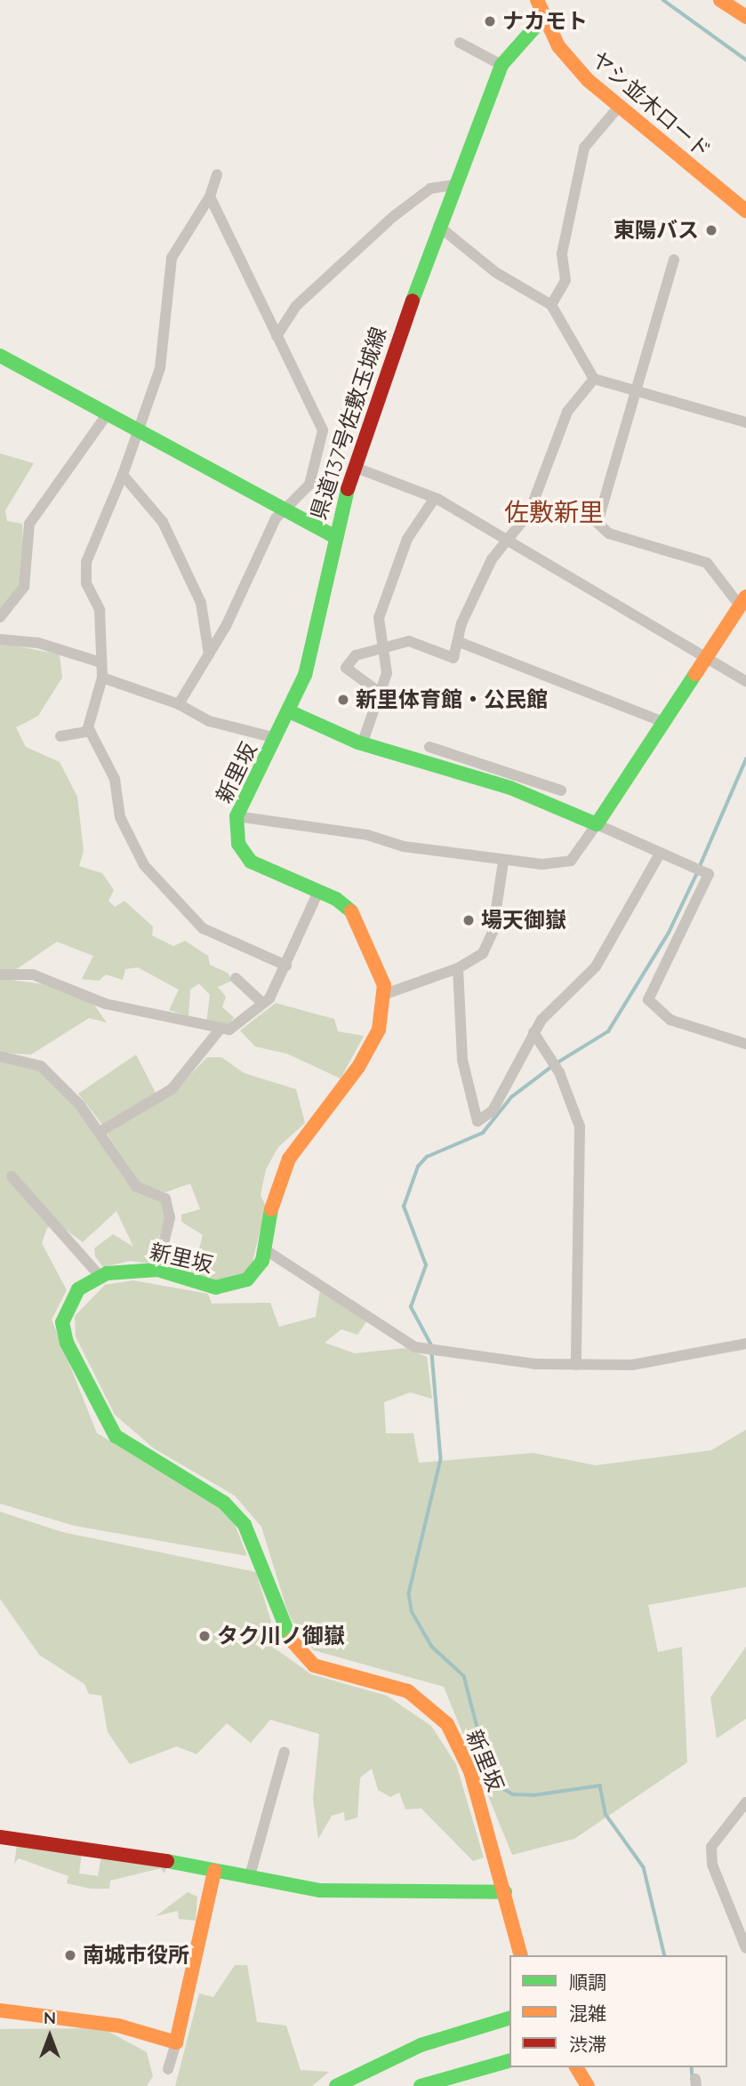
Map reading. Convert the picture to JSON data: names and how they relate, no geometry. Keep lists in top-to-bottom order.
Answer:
{
  "streets": {
    "main road": ["ヤシ並木ロード", "県道137号佐敷玉城線", "新里坂"]
  },
  "crossings": [
    ["ヤシ並木ロード", "県道137号佐敷玉城線"],
    ["県道137号佐敷玉城線", "新里坂"]
  ],
  "districts": ["佐敷新里"],
  "places": [
    "ナカモト",
    "東陽バス",
    "新里体育館・公民館",
    "場天御嶽",
    "タク川ノ御嶽",
    "南城市役所"
  ],
  "legend": ["順調", "混雑", "渋滞"],
  "north": "top"
}
